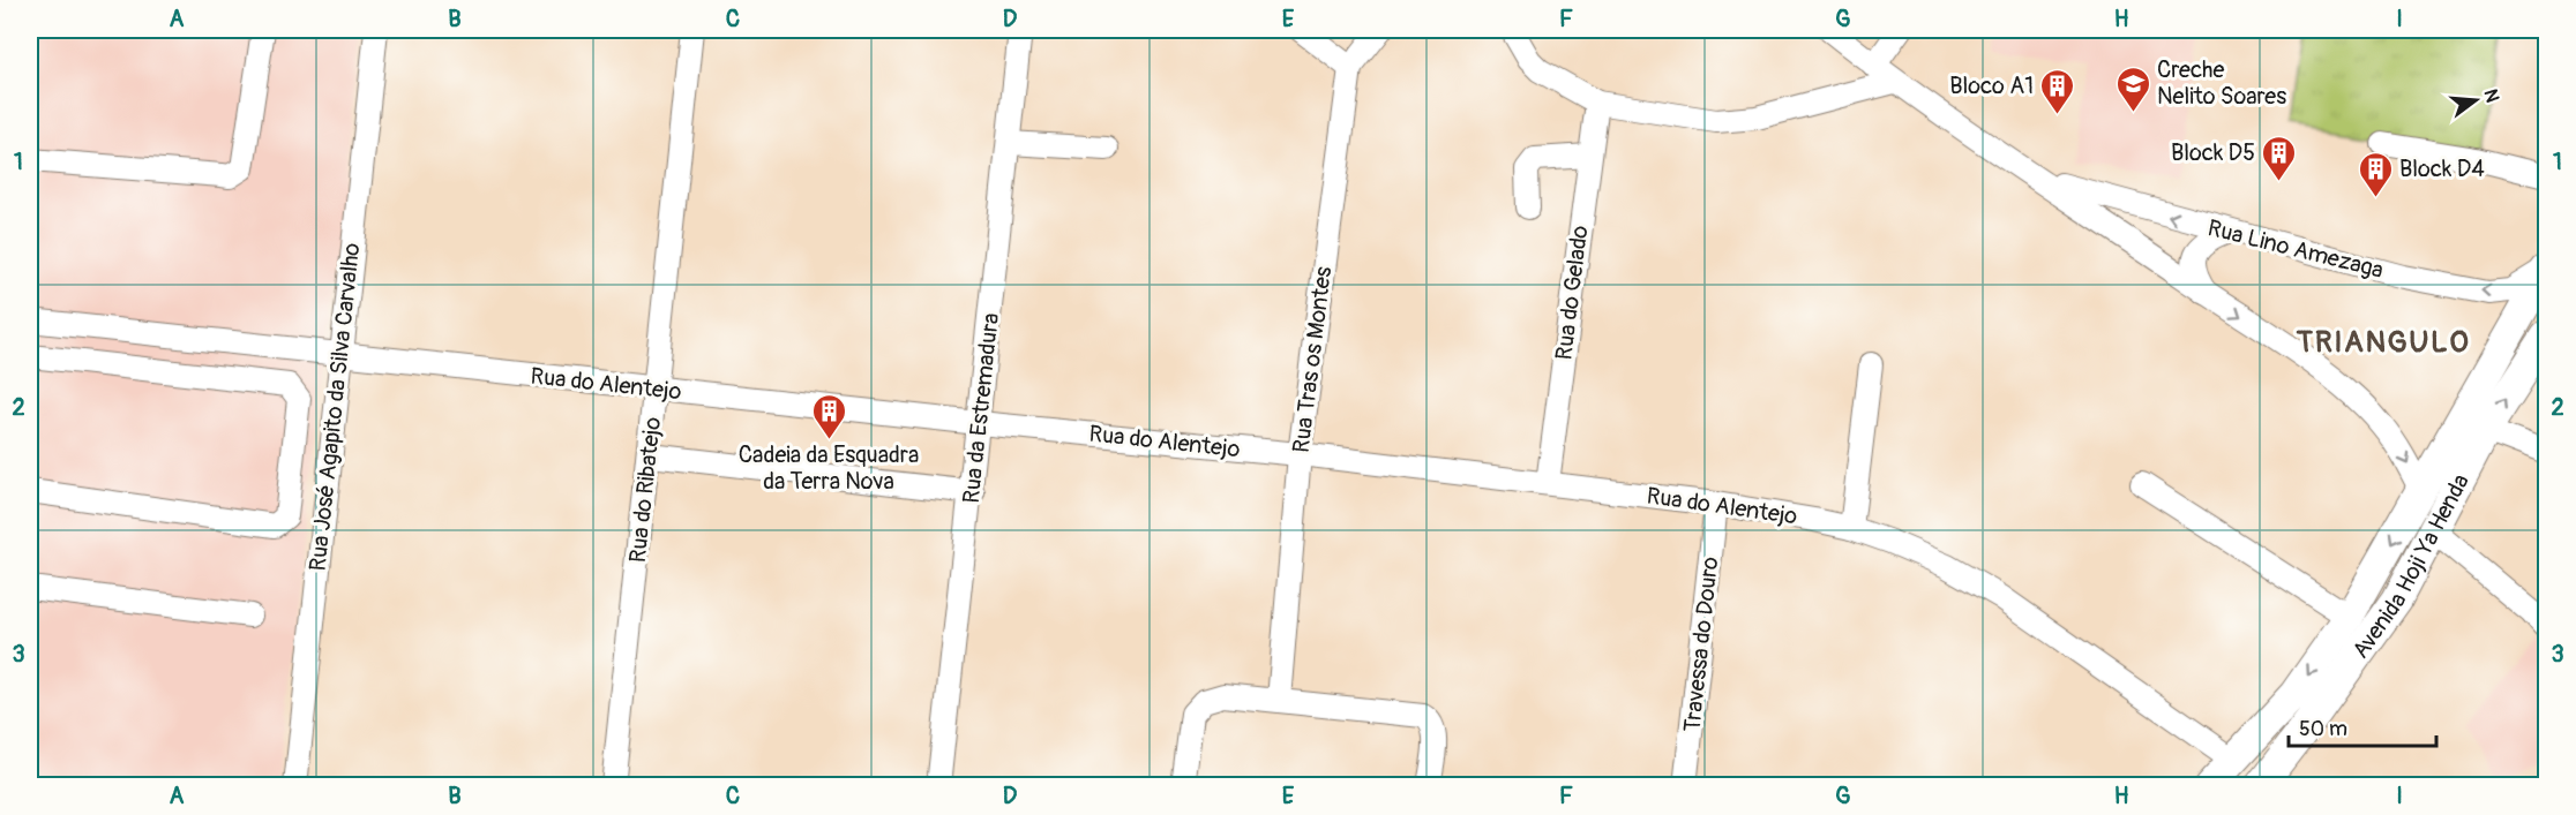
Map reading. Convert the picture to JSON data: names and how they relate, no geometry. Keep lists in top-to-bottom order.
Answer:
{
  "streets": {
    "main road": ["Avenida Hoji Ya Henda"],
    "street": [
      "Rua Lino Amezaga",
      "Rua do Gelado",
      "Rua Tras os Montes",
      "Rua do Alentejo",
      "Rua José Agapito da Silva Carvalho",
      "Rua da Estremadura",
      "Rua do Ribatejo",
      "Travessa do Douro"
    ]
  },
  "crossings": [
    ["Rua Lino Amezaga", "Avenida Hoji Ya Henda"],
    ["Rua do Gelado", "Rua do Alentejo"],
    ["Rua Tras os Montes", "Rua do Alentejo"],
    ["Rua do Alentejo", "Rua José Agapito da Silva Carvalho"],
    ["Rua do Alentejo", "Rua da Estremadura"],
    ["Rua do Alentejo", "Rua do Ribatejo"],
    ["Rua do Alentejo", "Avenida Hoji Ya Henda"],
    ["Rua do Alentejo", "Travessa do Douro"]
  ],
  "districts": ["TRIANGULO"],
  "places": {
    "school or university": ["Creche Nelito Soares"],
    "building": [
      "Bloco A1",
      "Block D5",
      "Block D4",
      "Cadeia da Esquadra da Terra Nova"
    ]
  },
  "scale_bar": "50 m",
  "north": "right",
  "grid": {
    "columns": [
      "A",
      "B",
      "C",
      "D",
      "E",
      "F",
      "G",
      "H",
      "I"
    ],
    "rows": ["1", "2", "3"]
  }
}
